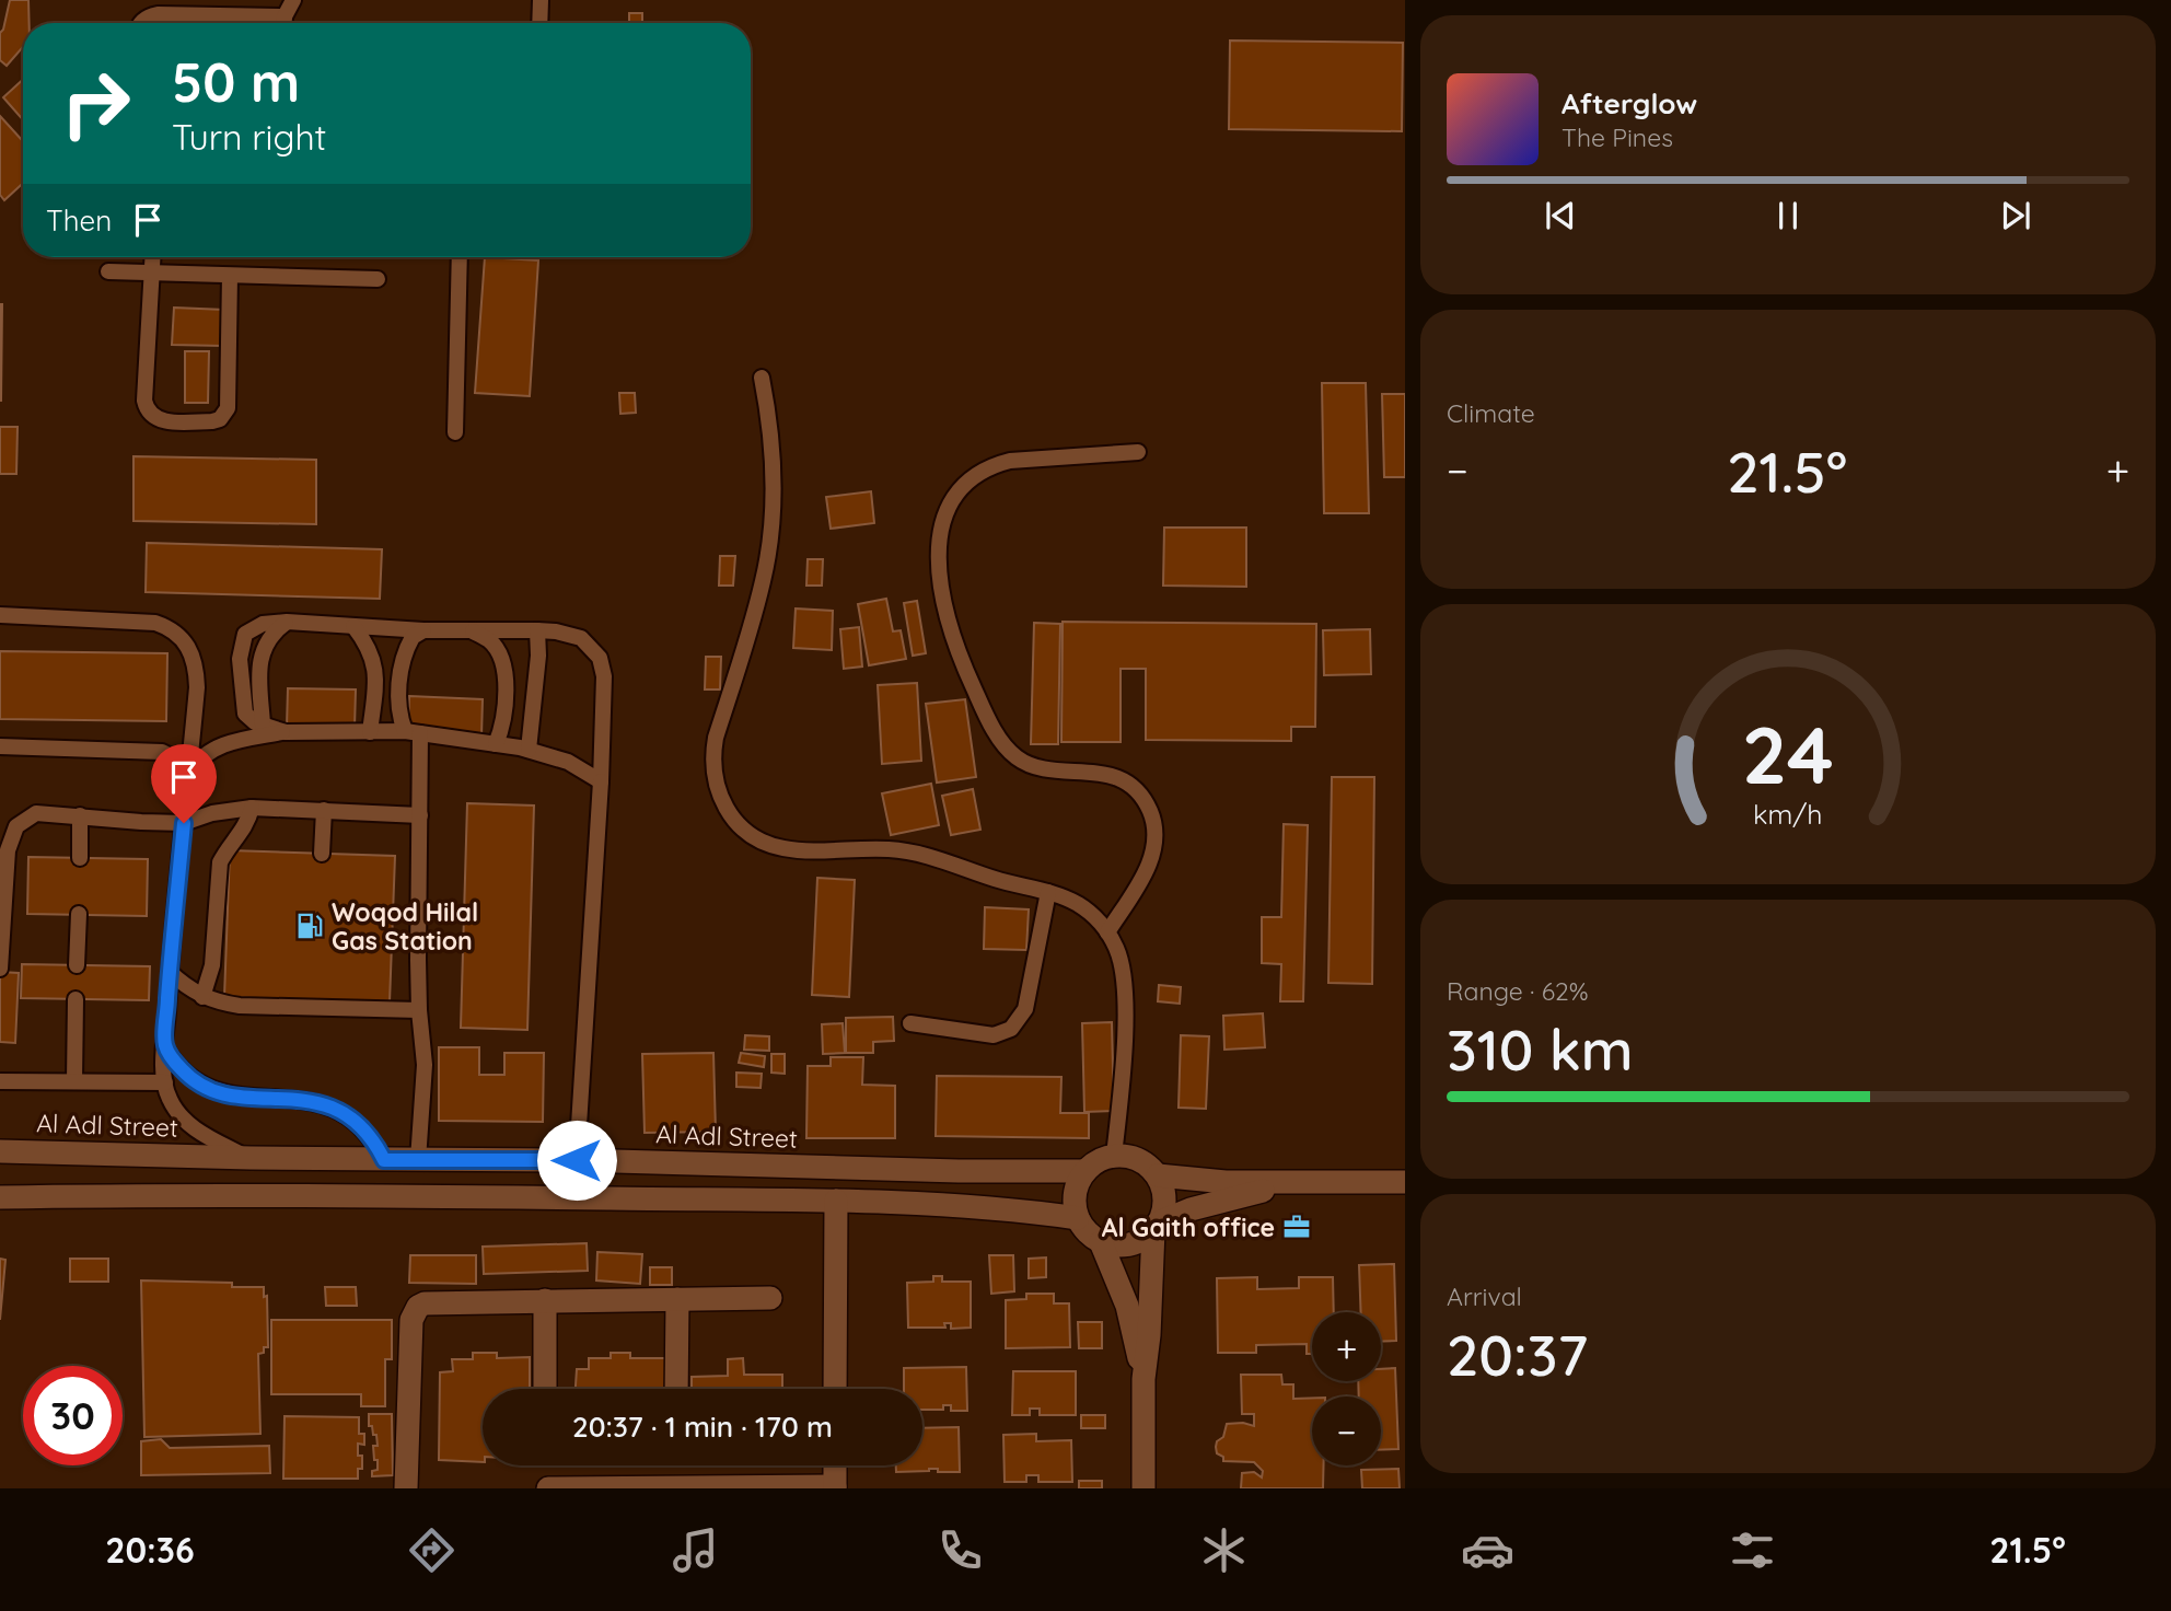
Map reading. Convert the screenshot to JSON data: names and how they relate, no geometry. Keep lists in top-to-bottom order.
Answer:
{
  "streets": {
    "street": ["Al Adl Street"]
  },
  "places": {
    "fuel station": ["Woqod Hilal Gas Station"],
    "office": ["Al Gaith office"]
  },
  "page": {
    "turn": ["50 m", "Turn right"],
    "song": ["Afterglow", "The Pines"],
    "then": "Then",
    "tile": [
      "Climate",
      ["Range · 62%", "310 km"],
      ["Arrival", "20:37"]
    ],
    "heat": ["−", "21.5°", "+"],
    "map_buttons": ["+", "−"],
    "limit": "30",
    "trip": "20:37 · 1 min · 170 m",
    "tabs": ["20:36", "21.5°"],
    "gauge": ["24", "km/h"]
  }
}
